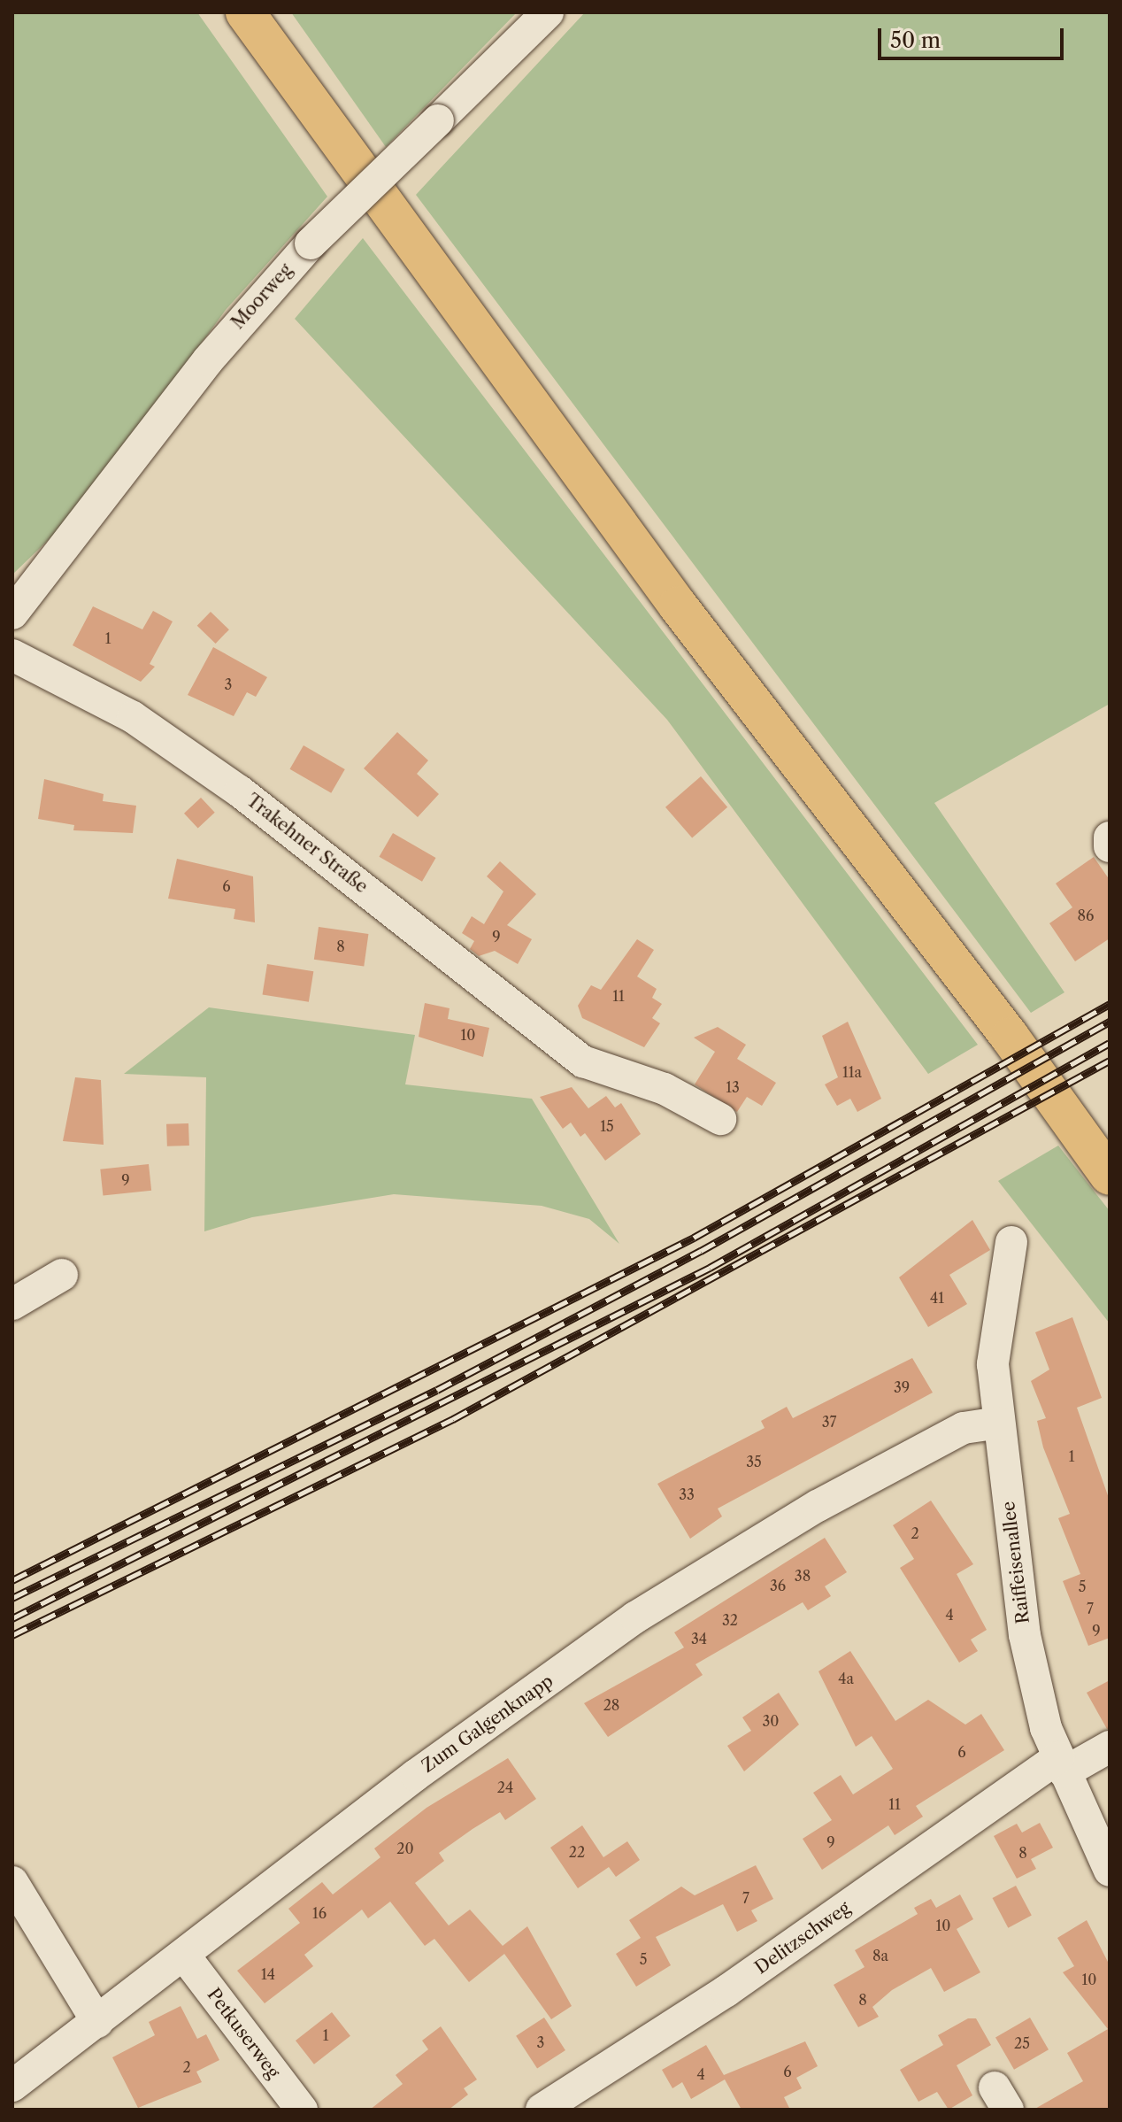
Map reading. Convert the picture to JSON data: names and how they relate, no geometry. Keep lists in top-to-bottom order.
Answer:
{
  "streets": {
    "street": [
      "Moorweg",
      "Trakehner Straße",
      "Raiffeisenallee",
      "Zum Galgenknapp",
      "Delitzschweg",
      "Petkuserweg"
    ]
  },
  "crossings": [
    ["Raiffeisenallee", "Zum Galgenknapp"],
    ["Raiffeisenallee", "Delitzschweg"],
    ["Zum Galgenknapp", "Petkuserweg"]
  ],
  "house_numbers": [
    "1",
    "3",
    "6",
    "86",
    "9",
    "8",
    "11",
    "10",
    "11a",
    "13",
    "15",
    "9",
    "41",
    "39",
    "37",
    "1",
    "35",
    "33",
    "2",
    "38",
    "36",
    "5",
    "7",
    "4",
    "32",
    "9",
    "34",
    "4a",
    "28",
    "30",
    "6",
    "24",
    "11",
    "9",
    "20",
    "22",
    "8",
    "7",
    "16",
    "10",
    "8a",
    "5",
    "14",
    "10",
    "8",
    "1",
    "3",
    "25",
    "2",
    "6",
    "4"
  ],
  "scale_bar": "50 m"
}
